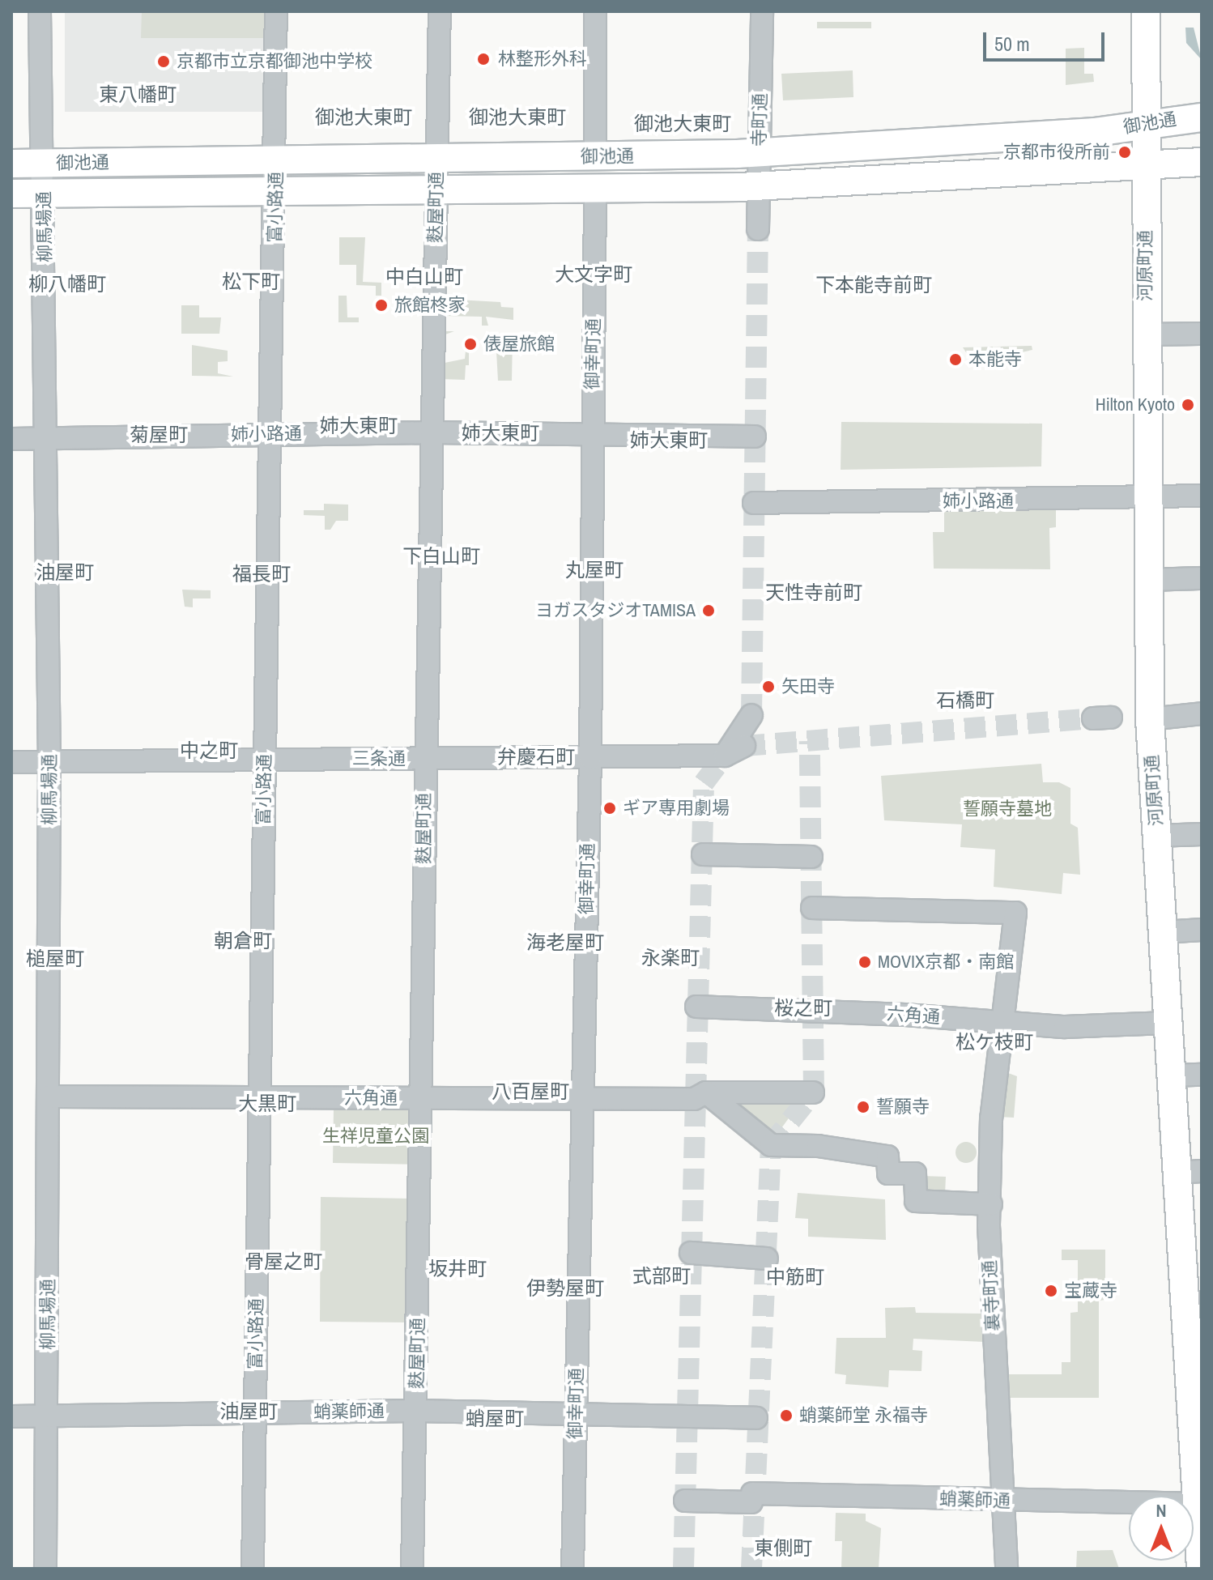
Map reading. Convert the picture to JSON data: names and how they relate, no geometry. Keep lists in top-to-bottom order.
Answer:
{
  "streets": {
    "main road": ["御池通", "河原町通"],
    "street": [
      "寺町通",
      "富小路通",
      "麩屋町通",
      "柳馬場通",
      "御幸町通",
      "姉小路通",
      "三条通",
      "六角通",
      "裏寺町通",
      "蛸薬師通"
    ]
  },
  "crossings": [
    ["寺町通", "御池通"],
    ["御池通", "富小路通"],
    ["御池通", "麩屋町通"],
    ["御池通", "柳馬場通"],
    ["御池通", "河原町通"],
    ["御池通", "御幸町通"],
    ["富小路通", "姉小路通"],
    ["富小路通", "三条通"],
    ["富小路通", "六角通"],
    ["富小路通", "蛸薬師通"],
    ["麩屋町通", "姉小路通"],
    ["麩屋町通", "三条通"],
    ["麩屋町通", "六角通"],
    ["麩屋町通", "蛸薬師通"],
    ["柳馬場通", "姉小路通"],
    ["柳馬場通", "三条通"],
    ["柳馬場通", "六角通"],
    ["柳馬場通", "蛸薬師通"],
    ["河原町通", "姉小路通"],
    ["河原町通", "六角通"],
    ["河原町通", "蛸薬師通"],
    ["御幸町通", "姉小路通"],
    ["御幸町通", "三条通"],
    ["御幸町通", "六角通"],
    ["御幸町通", "蛸薬師通"],
    ["六角通", "裏寺町通"],
    ["裏寺町通", "蛸薬師通"]
  ],
  "districts": [
    "東八幡町",
    "御池大東町",
    "御池大東町",
    "御池大東町",
    "大文字町",
    "中白山町",
    "松下町",
    "柳八幡町",
    "下本能寺前町",
    "姉大東町",
    "姉大東町",
    "菊屋町",
    "姉大東町",
    "下白山町",
    "丸屋町",
    "油屋町",
    "福長町",
    "天性寺前町",
    "石橋町",
    "中之町",
    "弁慶石町",
    "朝倉町",
    "海老屋町",
    "永楽町",
    "槌屋町",
    "桜之町",
    "松ケ枝町",
    "八百屋町",
    "大黒町",
    "骨屋之町",
    "坂井町",
    "式部町",
    "中筋町",
    "伊勢屋町",
    "油屋町",
    "蛸屋町",
    "東側町"
  ],
  "parks": ["誓願寺墓地", "生祥児童公園"],
  "places": [
    "林整形外科",
    "京都市立京都御池中学校",
    "京都市役所前",
    "旅館柊家",
    "俵屋旅館",
    "本能寺",
    "Hilton Kyoto",
    "ヨガスタジオTAMISA",
    "矢田寺",
    "ギア専用劇場",
    "MOVIX京都・南館",
    "誓願寺",
    "宝蔵寺",
    "蛸薬師堂 永福寺"
  ],
  "scale_bar": "50 m",
  "north": "top"
}
